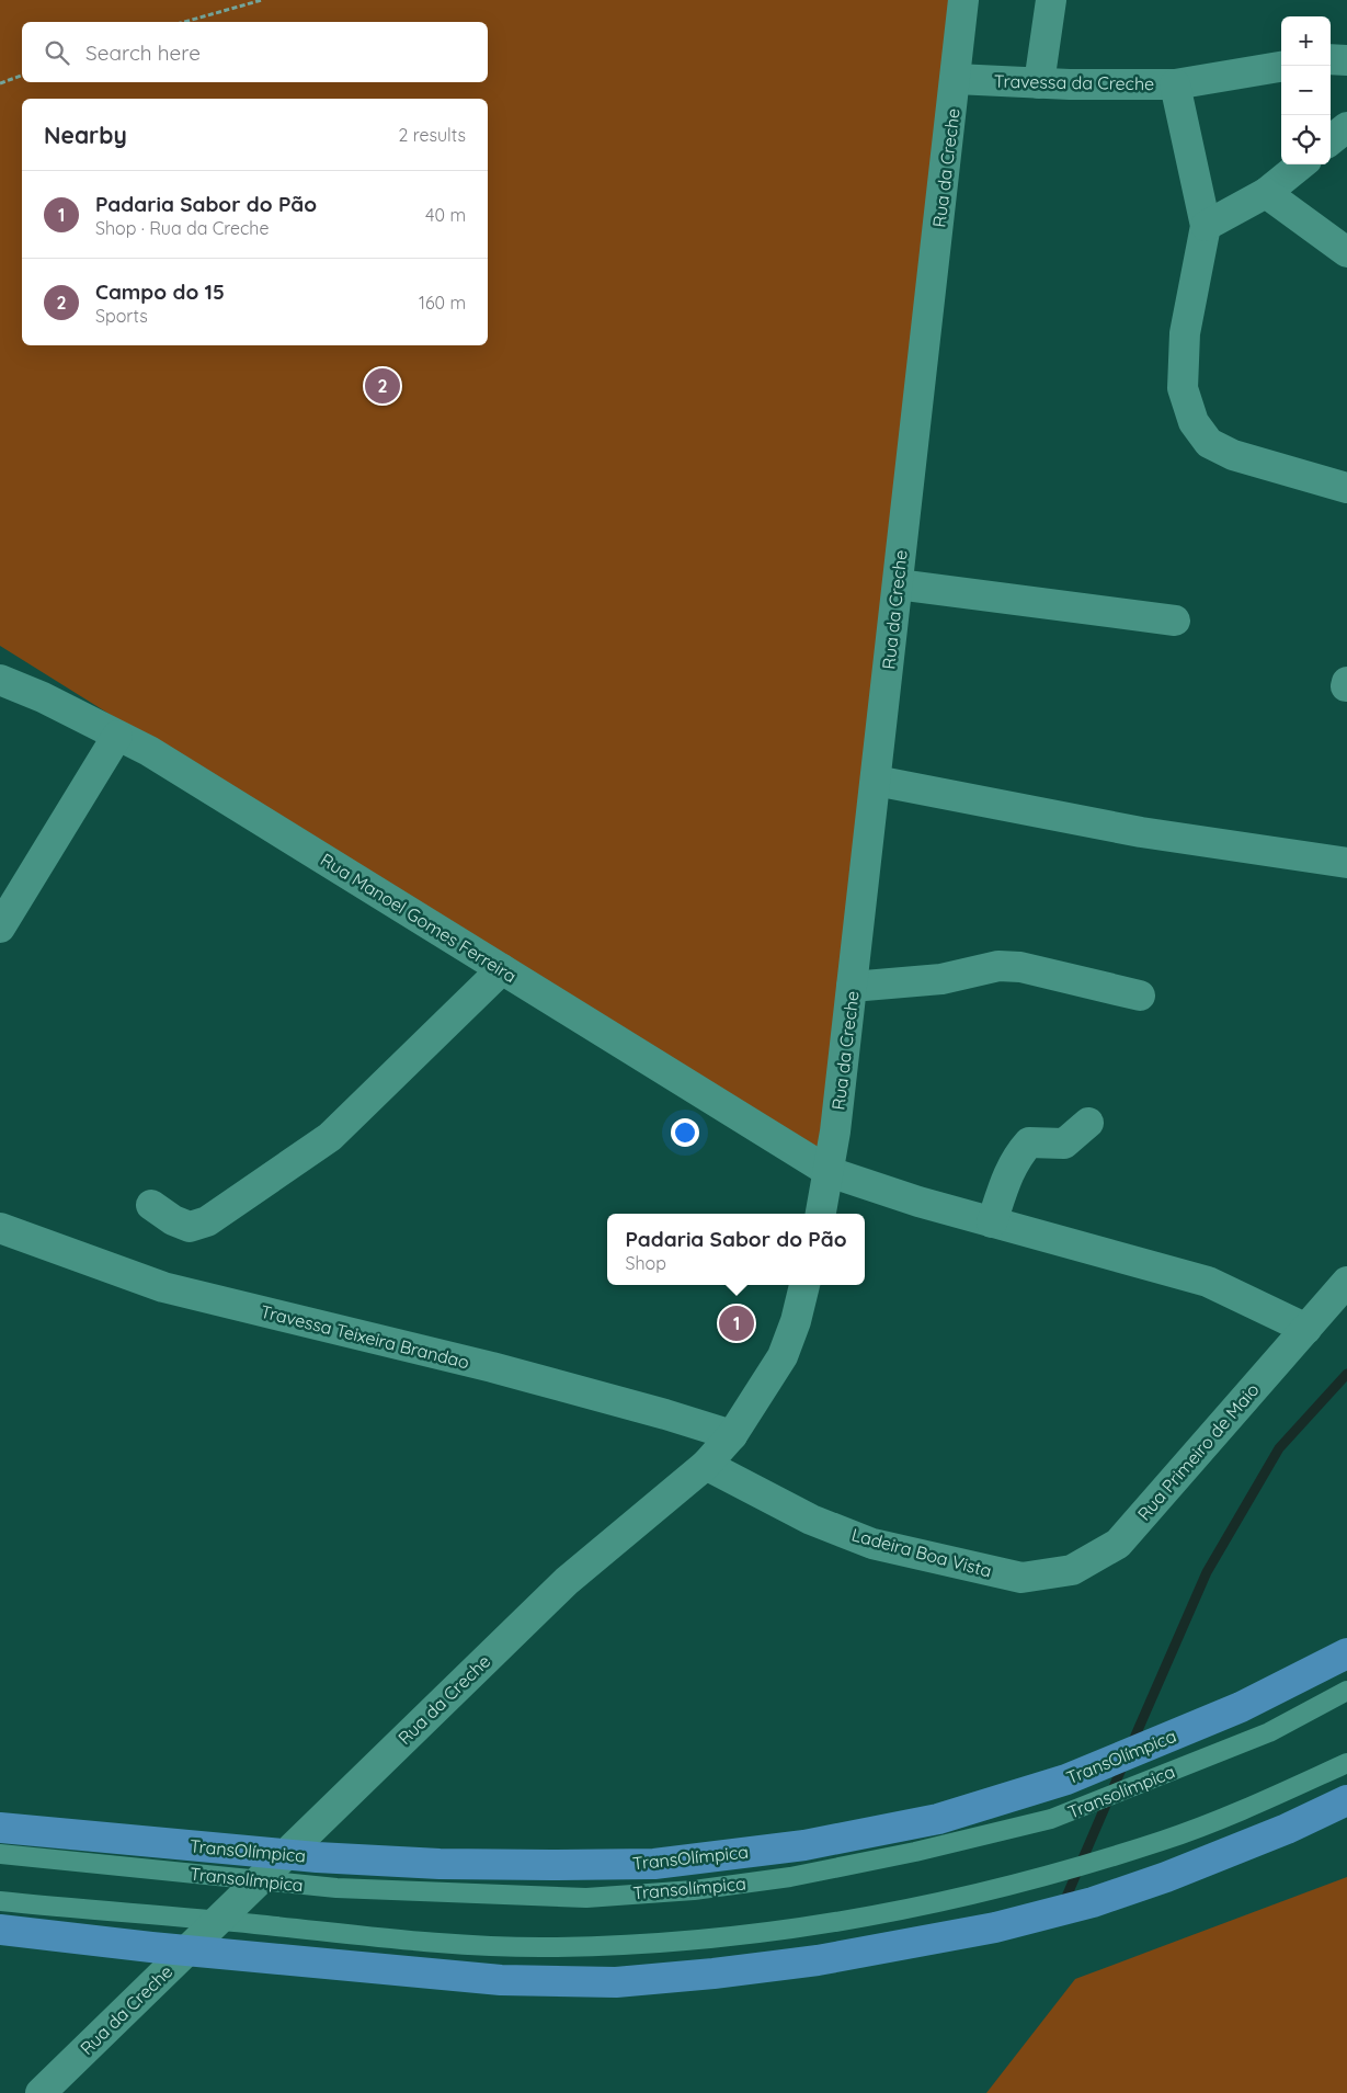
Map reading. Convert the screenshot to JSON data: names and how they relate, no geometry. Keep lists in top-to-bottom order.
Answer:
{
  "streets": {
    "highway": ["TransOlímpica"],
    "street": [
      "Travessa da Creche",
      "Rua da Creche",
      "Rua Manoel Gomes Ferreira",
      "Travessa Teixeira Brandao",
      "Rua Primeiro de Maio",
      "Ladeira Boa Vista"
    ],
    "lane": ["Transolímpica"]
  },
  "crossings": [
    ["Travessa da Creche", "Rua da Creche"],
    ["Rua da Creche", "Rua Manoel Gomes Ferreira"],
    ["Rua da Creche", "Travessa Teixeira Brandao"],
    ["Rua da Creche", "Ladeira Boa Vista"],
    ["Rua Manoel Gomes Ferreira", "Rua Primeiro de Maio"],
    ["Rua Primeiro de Maio", "Ladeira Boa Vista"]
  ],
  "page": {
    "map_buttons": ["+", "−"],
    "search": "Search here",
    "heading": ["Nearby", "2 results"],
    "list": [
      {
        "mark": "1",
        "name": "Padaria Sabor do Pão",
        "note": "Shop · Rua da Creche",
        "value": "40 m"
      },
      {
        "mark": "2",
        "name": "Campo do 15",
        "note": "Sports",
        "value": "160 m"
      }
    ],
    "pins": ["2", "1"],
    "popup": ["Padaria Sabor do Pão", "Shop"]
  }
}
